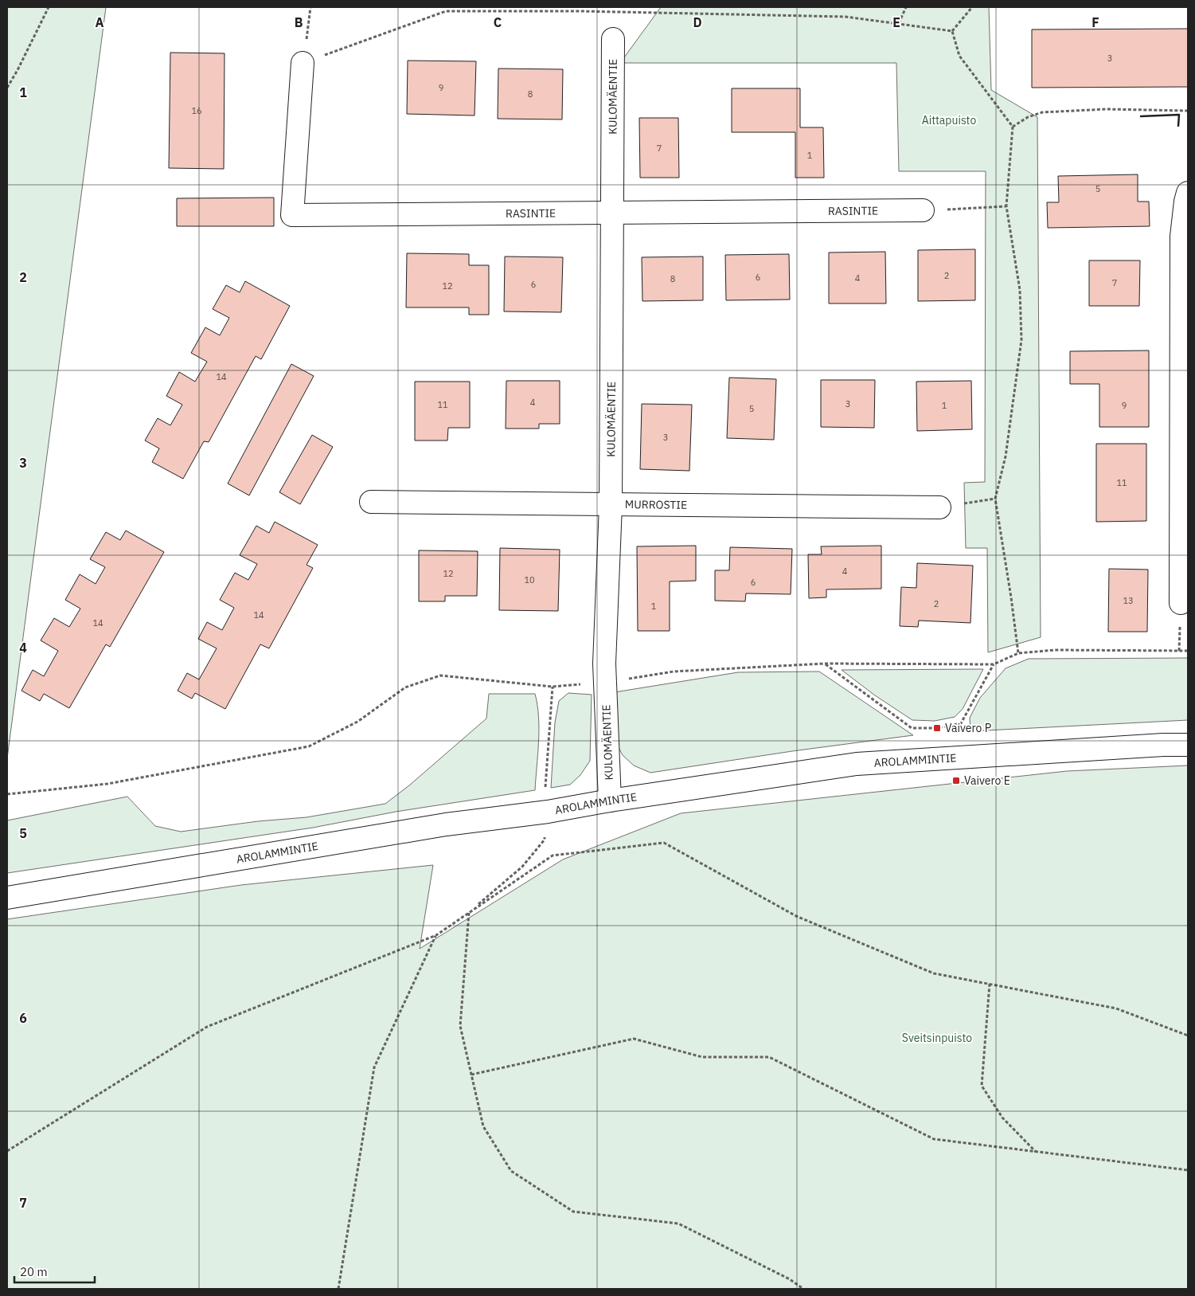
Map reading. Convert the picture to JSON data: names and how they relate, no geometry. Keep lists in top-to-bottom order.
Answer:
{
  "streets": {
    "street": [
      "KULOMÄENTIE",
      "RASINTIE",
      "MURROSTIE",
      "AROLAMMINTIE"
    ]
  },
  "crossings": [
    ["KULOMÄENTIE", "RASINTIE"],
    ["KULOMÄENTIE", "MURROSTIE"],
    ["KULOMÄENTIE", "AROLAMMINTIE"]
  ],
  "parks": ["Aittapuisto", "Sveitsinpuisto"],
  "places": {
    "transit": ["Vaivero P", "Vaivero E"]
  },
  "house_numbers": [
    "3",
    "9",
    "8",
    "16",
    "7",
    "1",
    "5",
    "2",
    "6",
    "4",
    "8",
    "7",
    "6",
    "12",
    "14",
    "4",
    "3",
    "11",
    "1",
    "9",
    "5",
    "3",
    "11",
    "4",
    "12",
    "10",
    "6",
    "13",
    "2",
    "1",
    "14",
    "14"
  ],
  "scale_bar": "20 m",
  "grid": {
    "columns": [
      "A",
      "B",
      "C",
      "D",
      "E",
      "F"
    ],
    "rows": [
      "1",
      "2",
      "3",
      "4",
      "5",
      "6",
      "7"
    ]
  }
}
